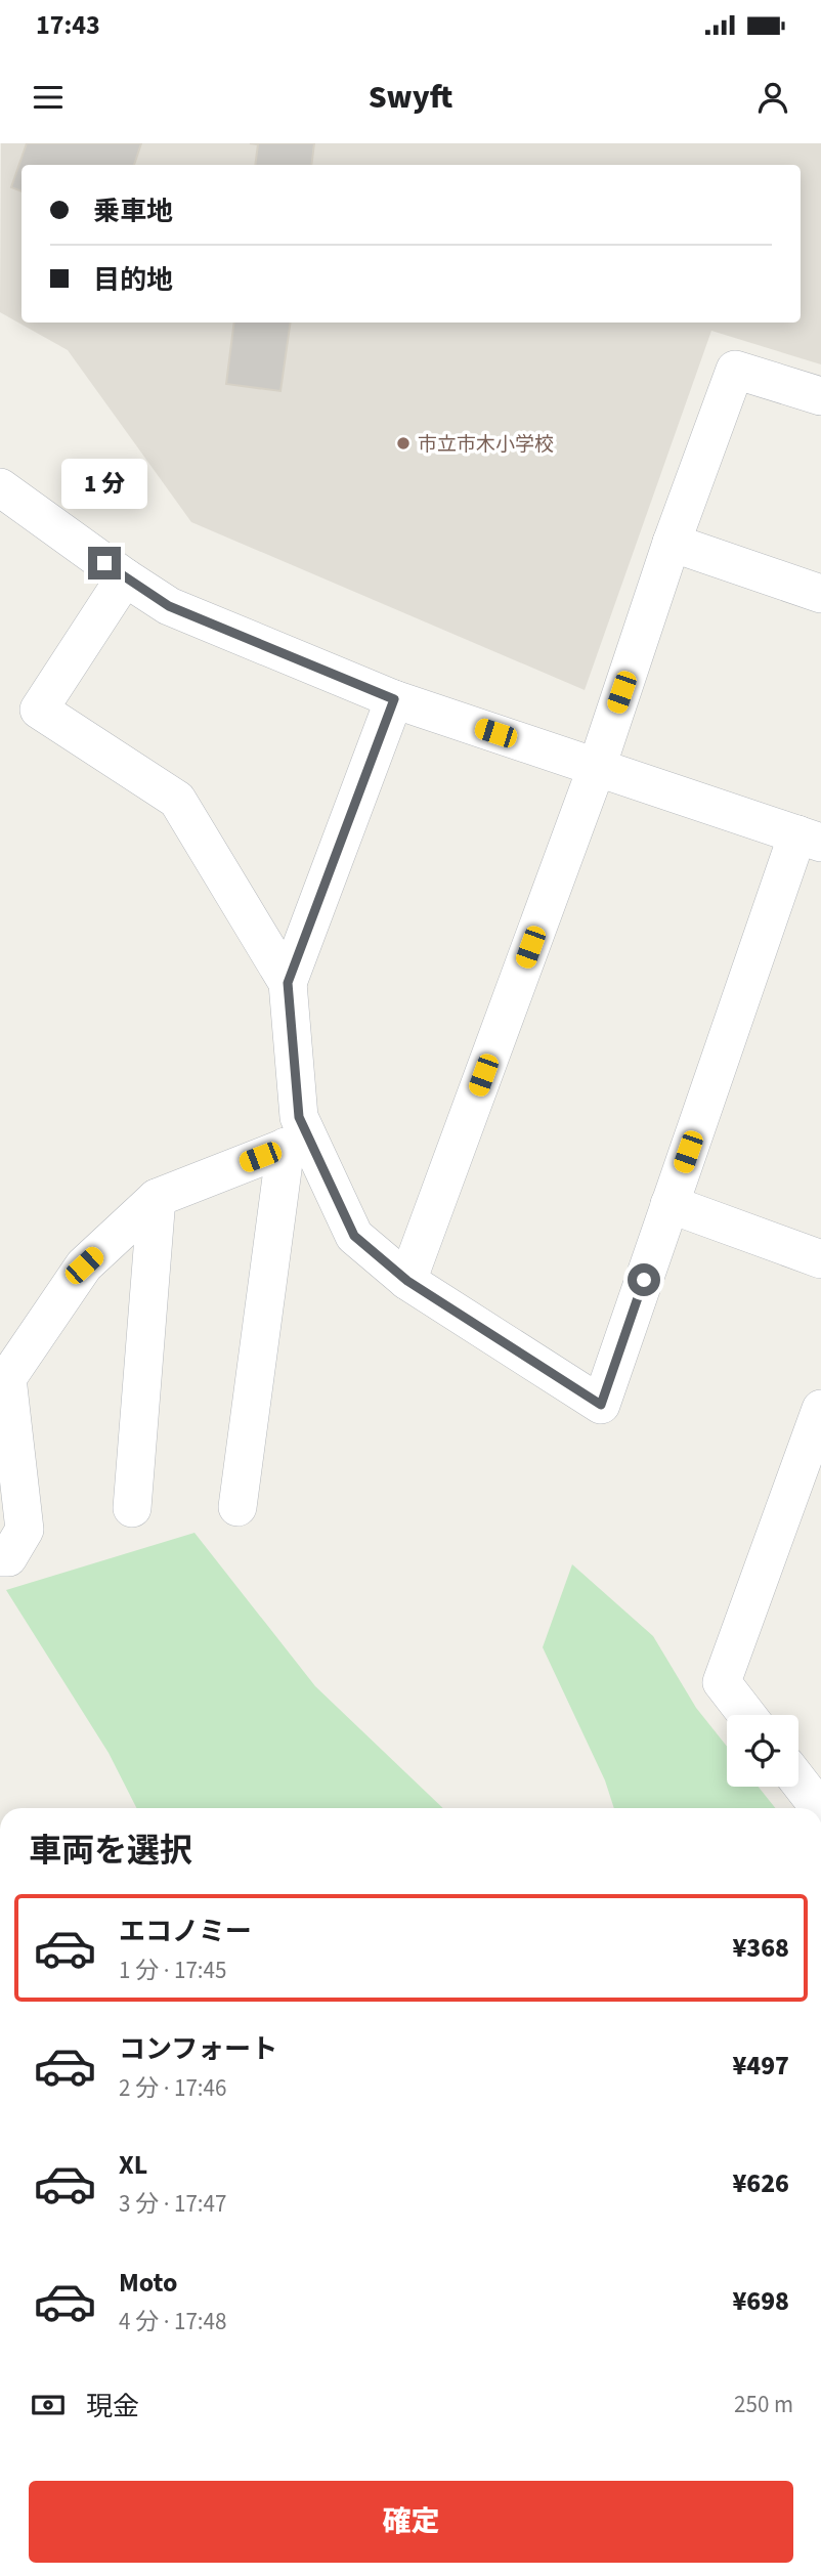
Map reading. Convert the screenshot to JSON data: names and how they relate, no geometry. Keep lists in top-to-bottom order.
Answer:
{
  "places": ["市立市木小学校"],
  "page": {
    "status": "17:43",
    "header": "Swyft",
    "banner": ["乗車地", "目的地"],
    "bubble": "1 分",
    "heading": "車両を選択",
    "list": [
      {
        "name": "エコノミー",
        "note": "1 分 · 17:45",
        "value": "¥368"
      },
      {
        "name": "コンフォート",
        "note": "2 分 · 17:46",
        "value": "¥497"
      },
      {
        "name": "XL",
        "note": "3 分 · 17:47",
        "value": "¥626"
      },
      {
        "name": "Moto",
        "note": "4 分 · 17:48",
        "value": "¥698"
      }
    ],
    "pay": ["現金", "250 m"],
    "buttons": "確定"
  }
}
